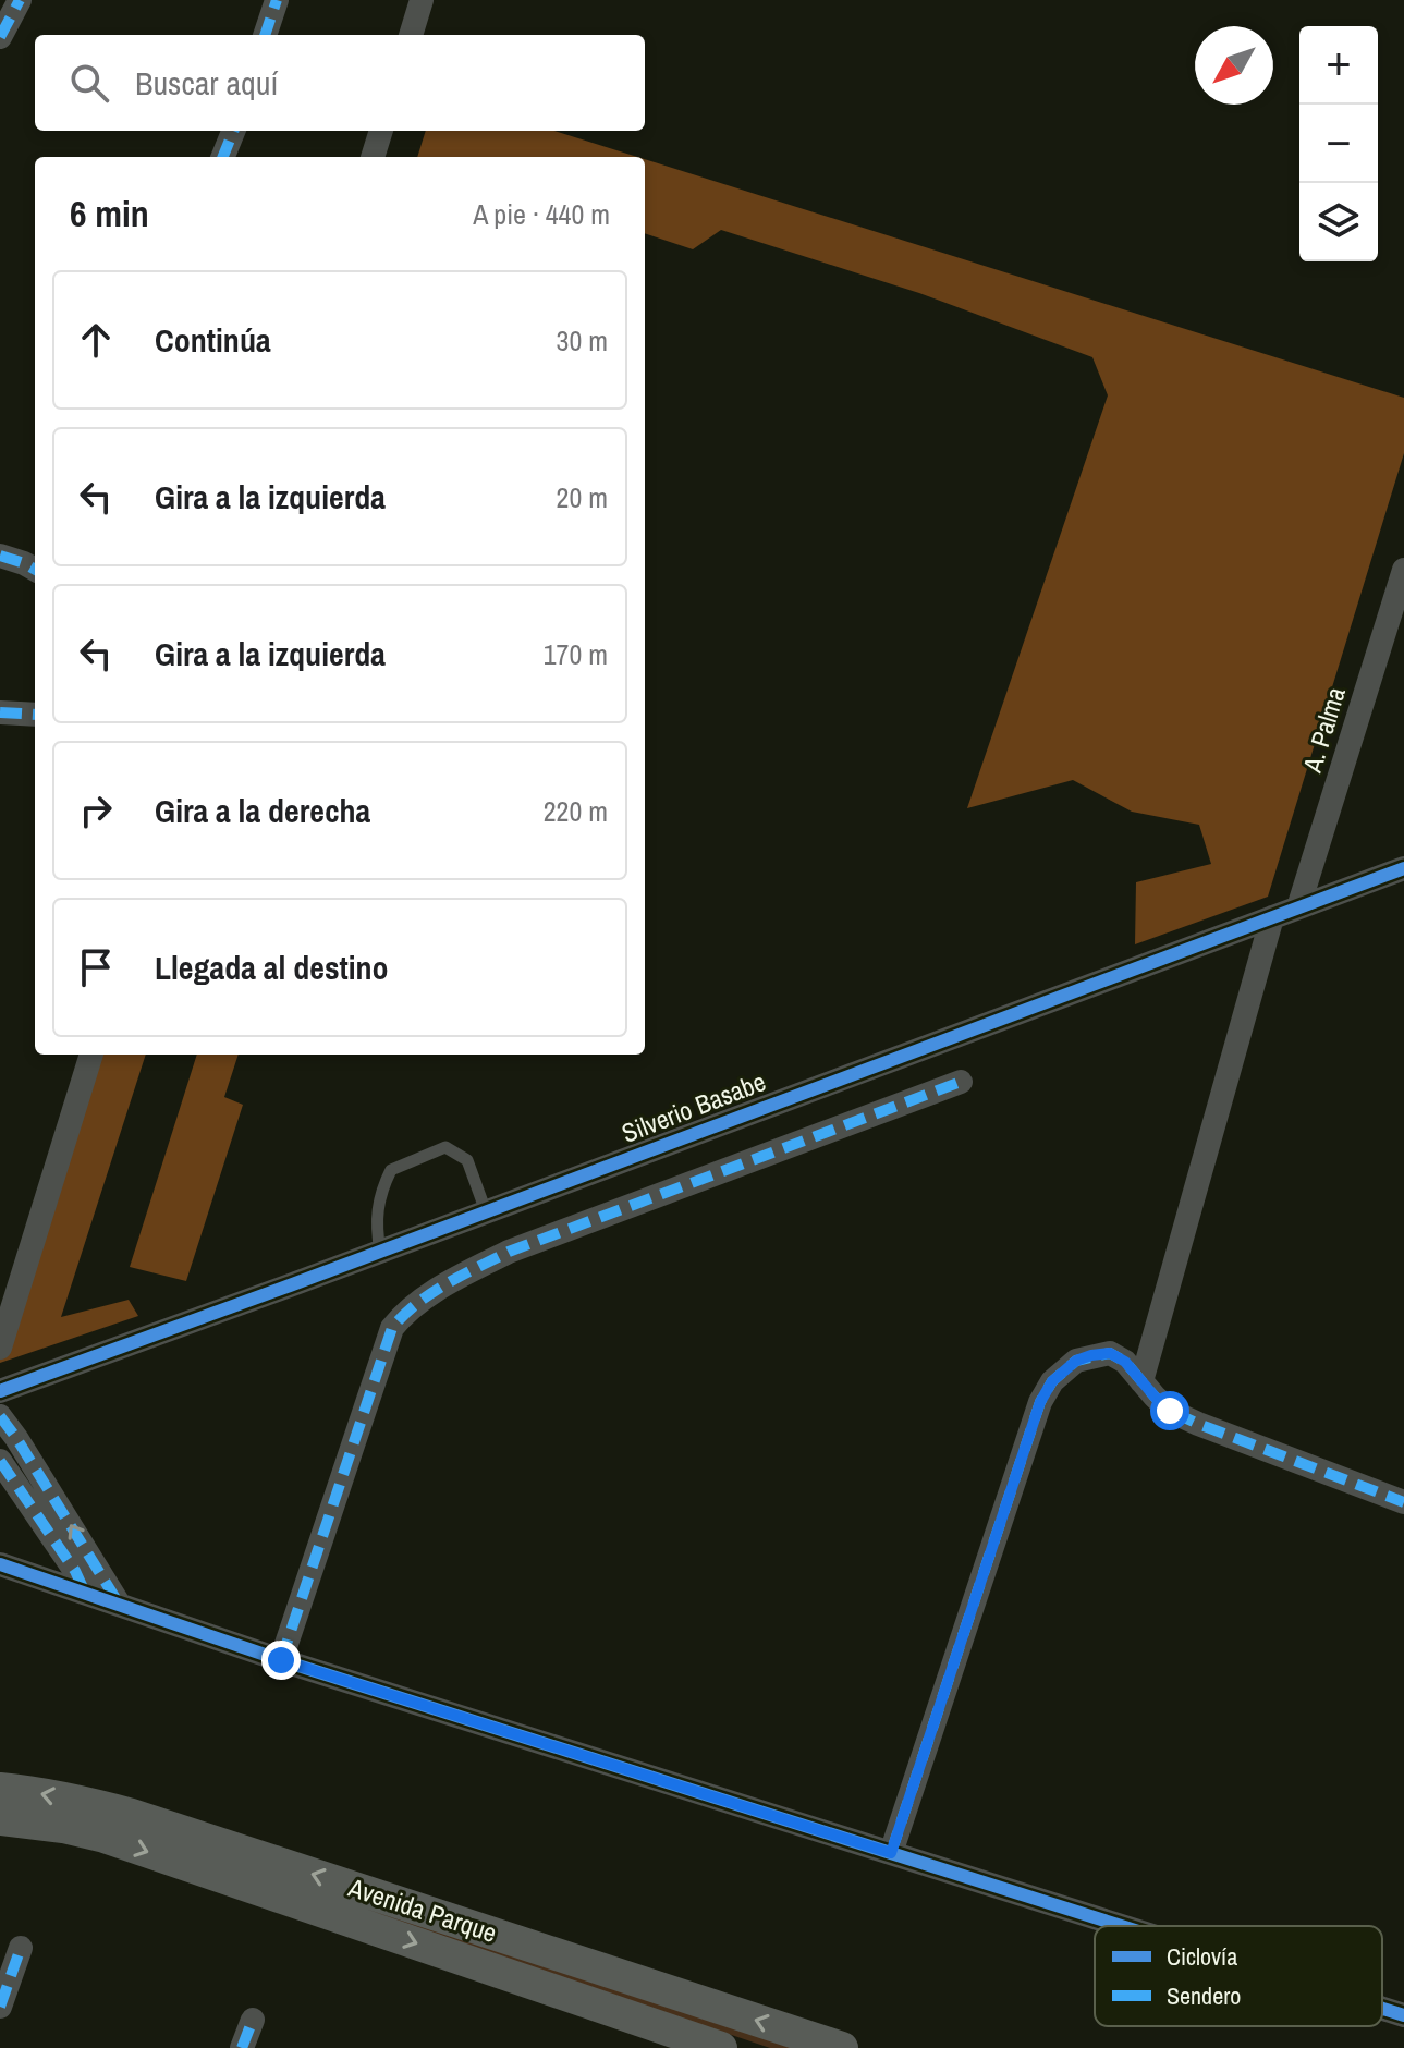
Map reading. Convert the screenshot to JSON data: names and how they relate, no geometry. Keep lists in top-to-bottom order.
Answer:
{
  "streets": {
    "street": ["A. Palma", "Silverio Basabe", "Avenida Parque"]
  },
  "crossings": [
    ["A. Palma", "Silverio Basabe"]
  ],
  "legend": ["Ciclovía", "Sendero"],
  "north": "bottom left",
  "page": {
    "map_buttons": ["+", "−"],
    "search": "Buscar aquí",
    "heading": ["6 min", "A pie · 440 m"],
    "list": [
      ["Continúa", "30 m"],
      ["Gira a la izquierda", "20 m"],
      ["Gira a la izquierda", "170 m"],
      ["Gira a la derecha", "220 m"],
      "Llegada al destino"
    ]
  }
}
